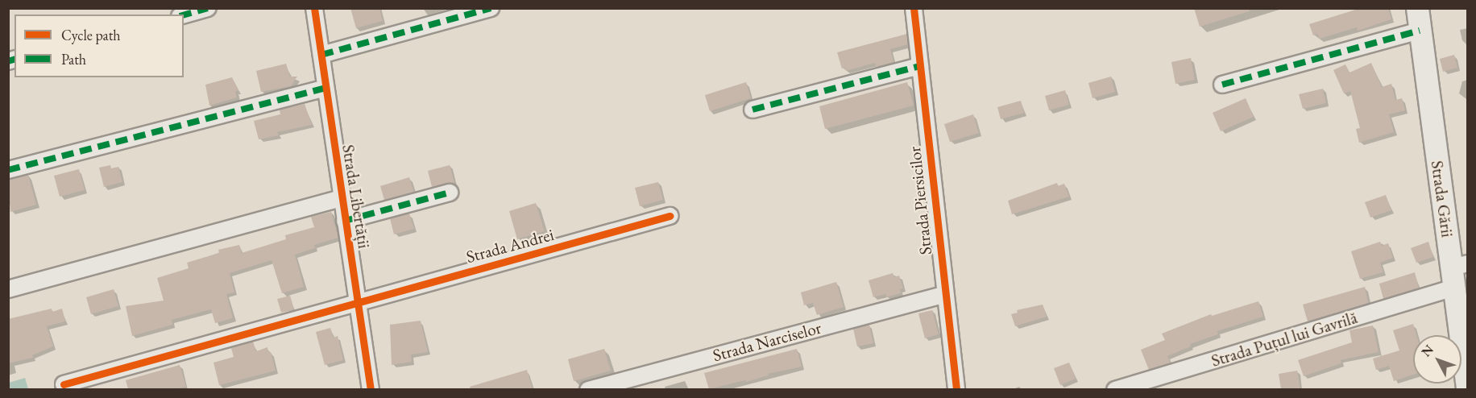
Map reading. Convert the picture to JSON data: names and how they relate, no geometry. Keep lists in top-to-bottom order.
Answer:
{
  "streets": {
    "main road": ["Strada Gării"],
    "street": [
      "Strada Libertății",
      "Strada Piersicilor",
      "Strada Andrei",
      "Strada Puțul lui Gavrilă",
      "Strada Narciselor"
    ]
  },
  "crossings": [
    ["Strada Libertății", "Strada Andrei"],
    ["Strada Gării", "Strada Puțul lui Gavrilă"],
    ["Strada Piersicilor", "Strada Narciselor"]
  ],
  "legend": ["Cycle path", "Path"],
  "north": "top left"
}
